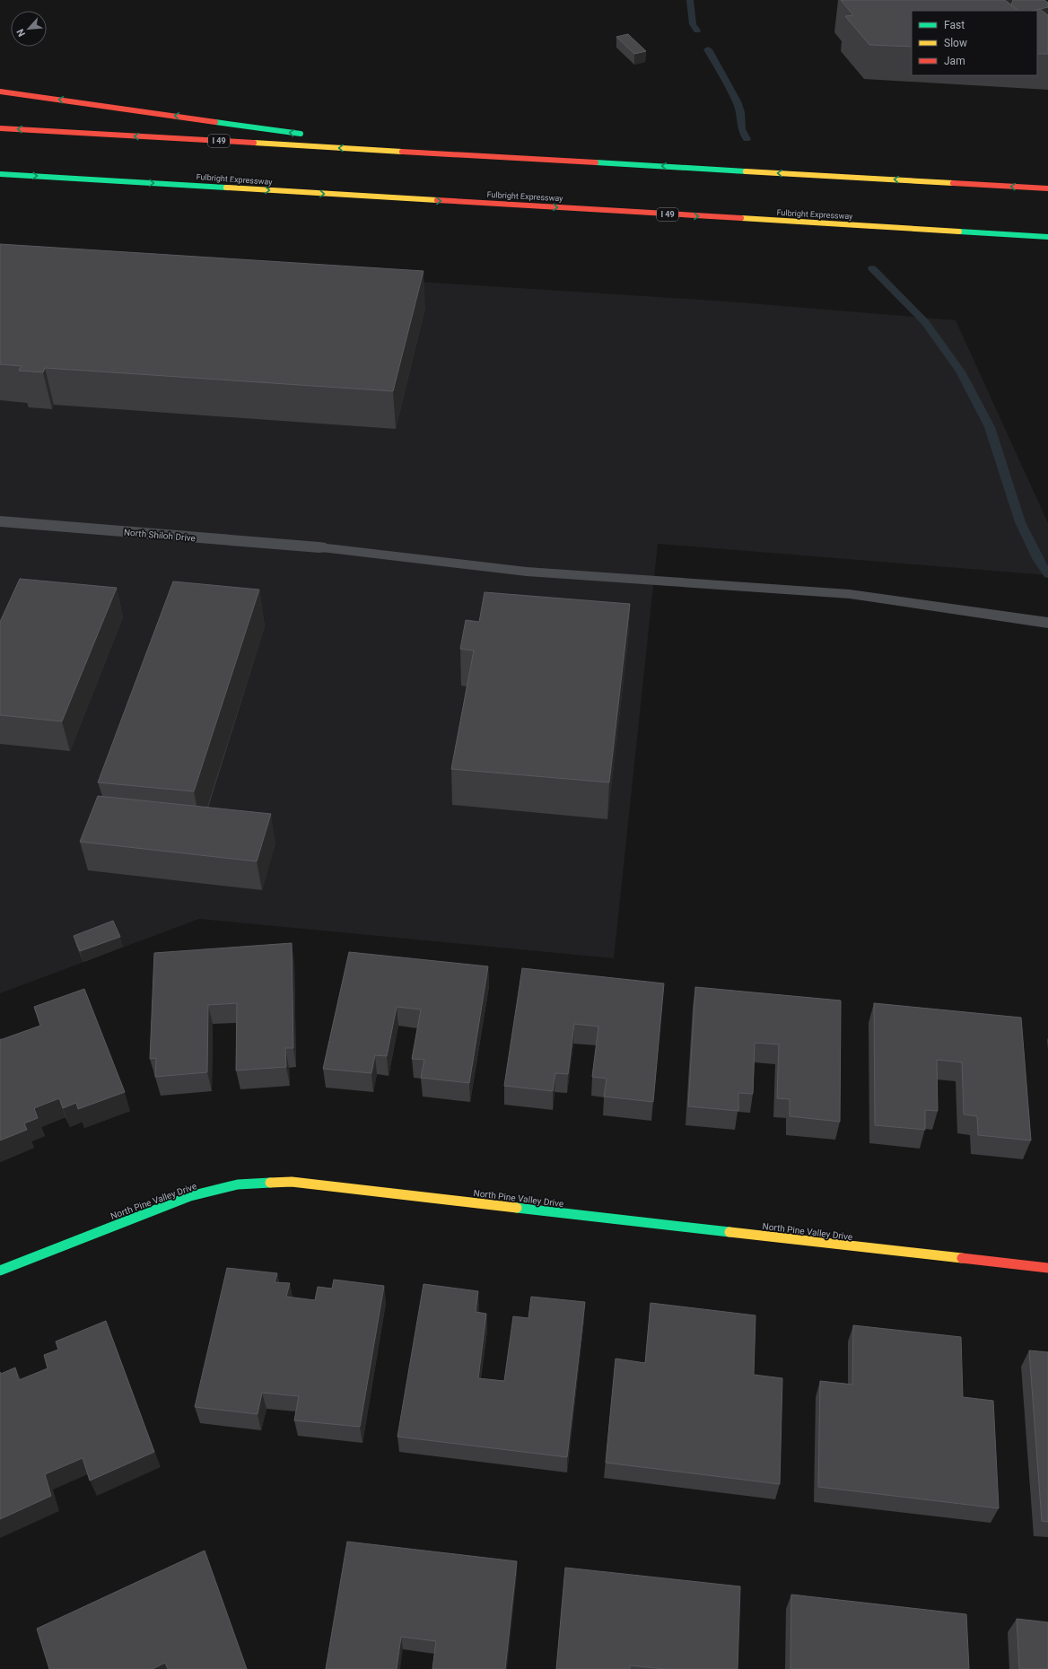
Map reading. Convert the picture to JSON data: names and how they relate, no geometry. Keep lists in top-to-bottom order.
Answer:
{
  "streets": {
    "main road": ["I 49", "Fulbright Expressway", "North Pine Valley Drive"],
    "street": ["North Shiloh Drive"]
  },
  "legend": ["Fast", "Slow", "Jam"],
  "north": "bottom left"
}
